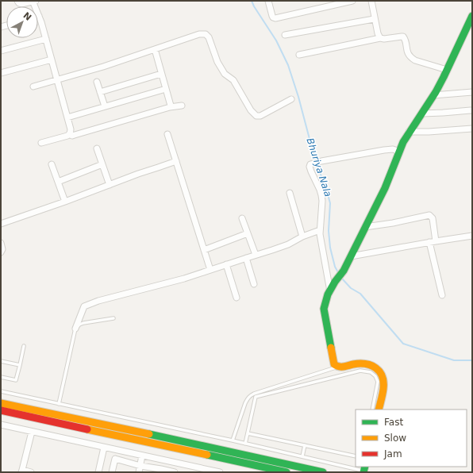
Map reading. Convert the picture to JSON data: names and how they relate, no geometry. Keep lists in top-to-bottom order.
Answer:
{
  "water": ["Bhuriya Nala"],
  "legend": ["Fast", "Slow", "Jam"],
  "north": "top right"
}
